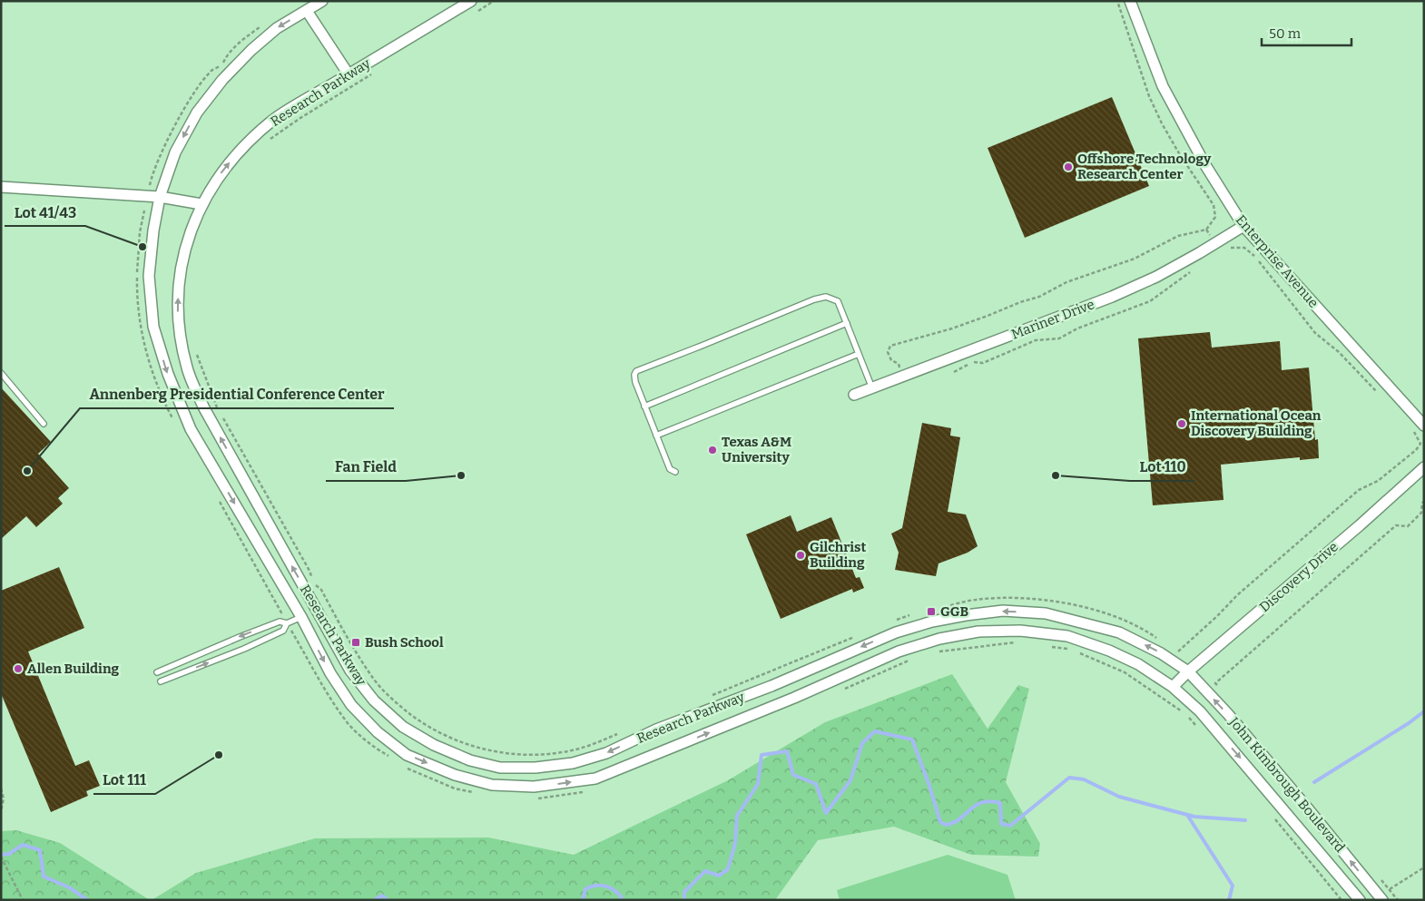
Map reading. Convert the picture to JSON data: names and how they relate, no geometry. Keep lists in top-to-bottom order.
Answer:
{
  "streets": {
    "street": [
      "Research Parkway",
      "Enterprise Avenue",
      "Mariner Drive",
      "Discovery Drive",
      "John Kimbrough Boulevard"
    ]
  },
  "crossings": [
    ["Research Parkway", "Discovery Drive"],
    ["Research Parkway", "John Kimbrough Boulevard"],
    ["Enterprise Avenue", "Mariner Drive"],
    ["Discovery Drive", "John Kimbrough Boulevard"]
  ],
  "places": {
    "other": [
      "Offshore Technology Research Center",
      "Lot 41/43",
      "International Ocean Discovery Building",
      "Texas A&M University",
      "Annenberg Presidential Conference Center",
      "Fan Field",
      "Lot 110",
      "Gilchrist Building",
      "Allen Building",
      "Lot 111"
    ],
    "transit": ["GGB", "Bush School"]
  },
  "scale_bar": "50 m"
}
